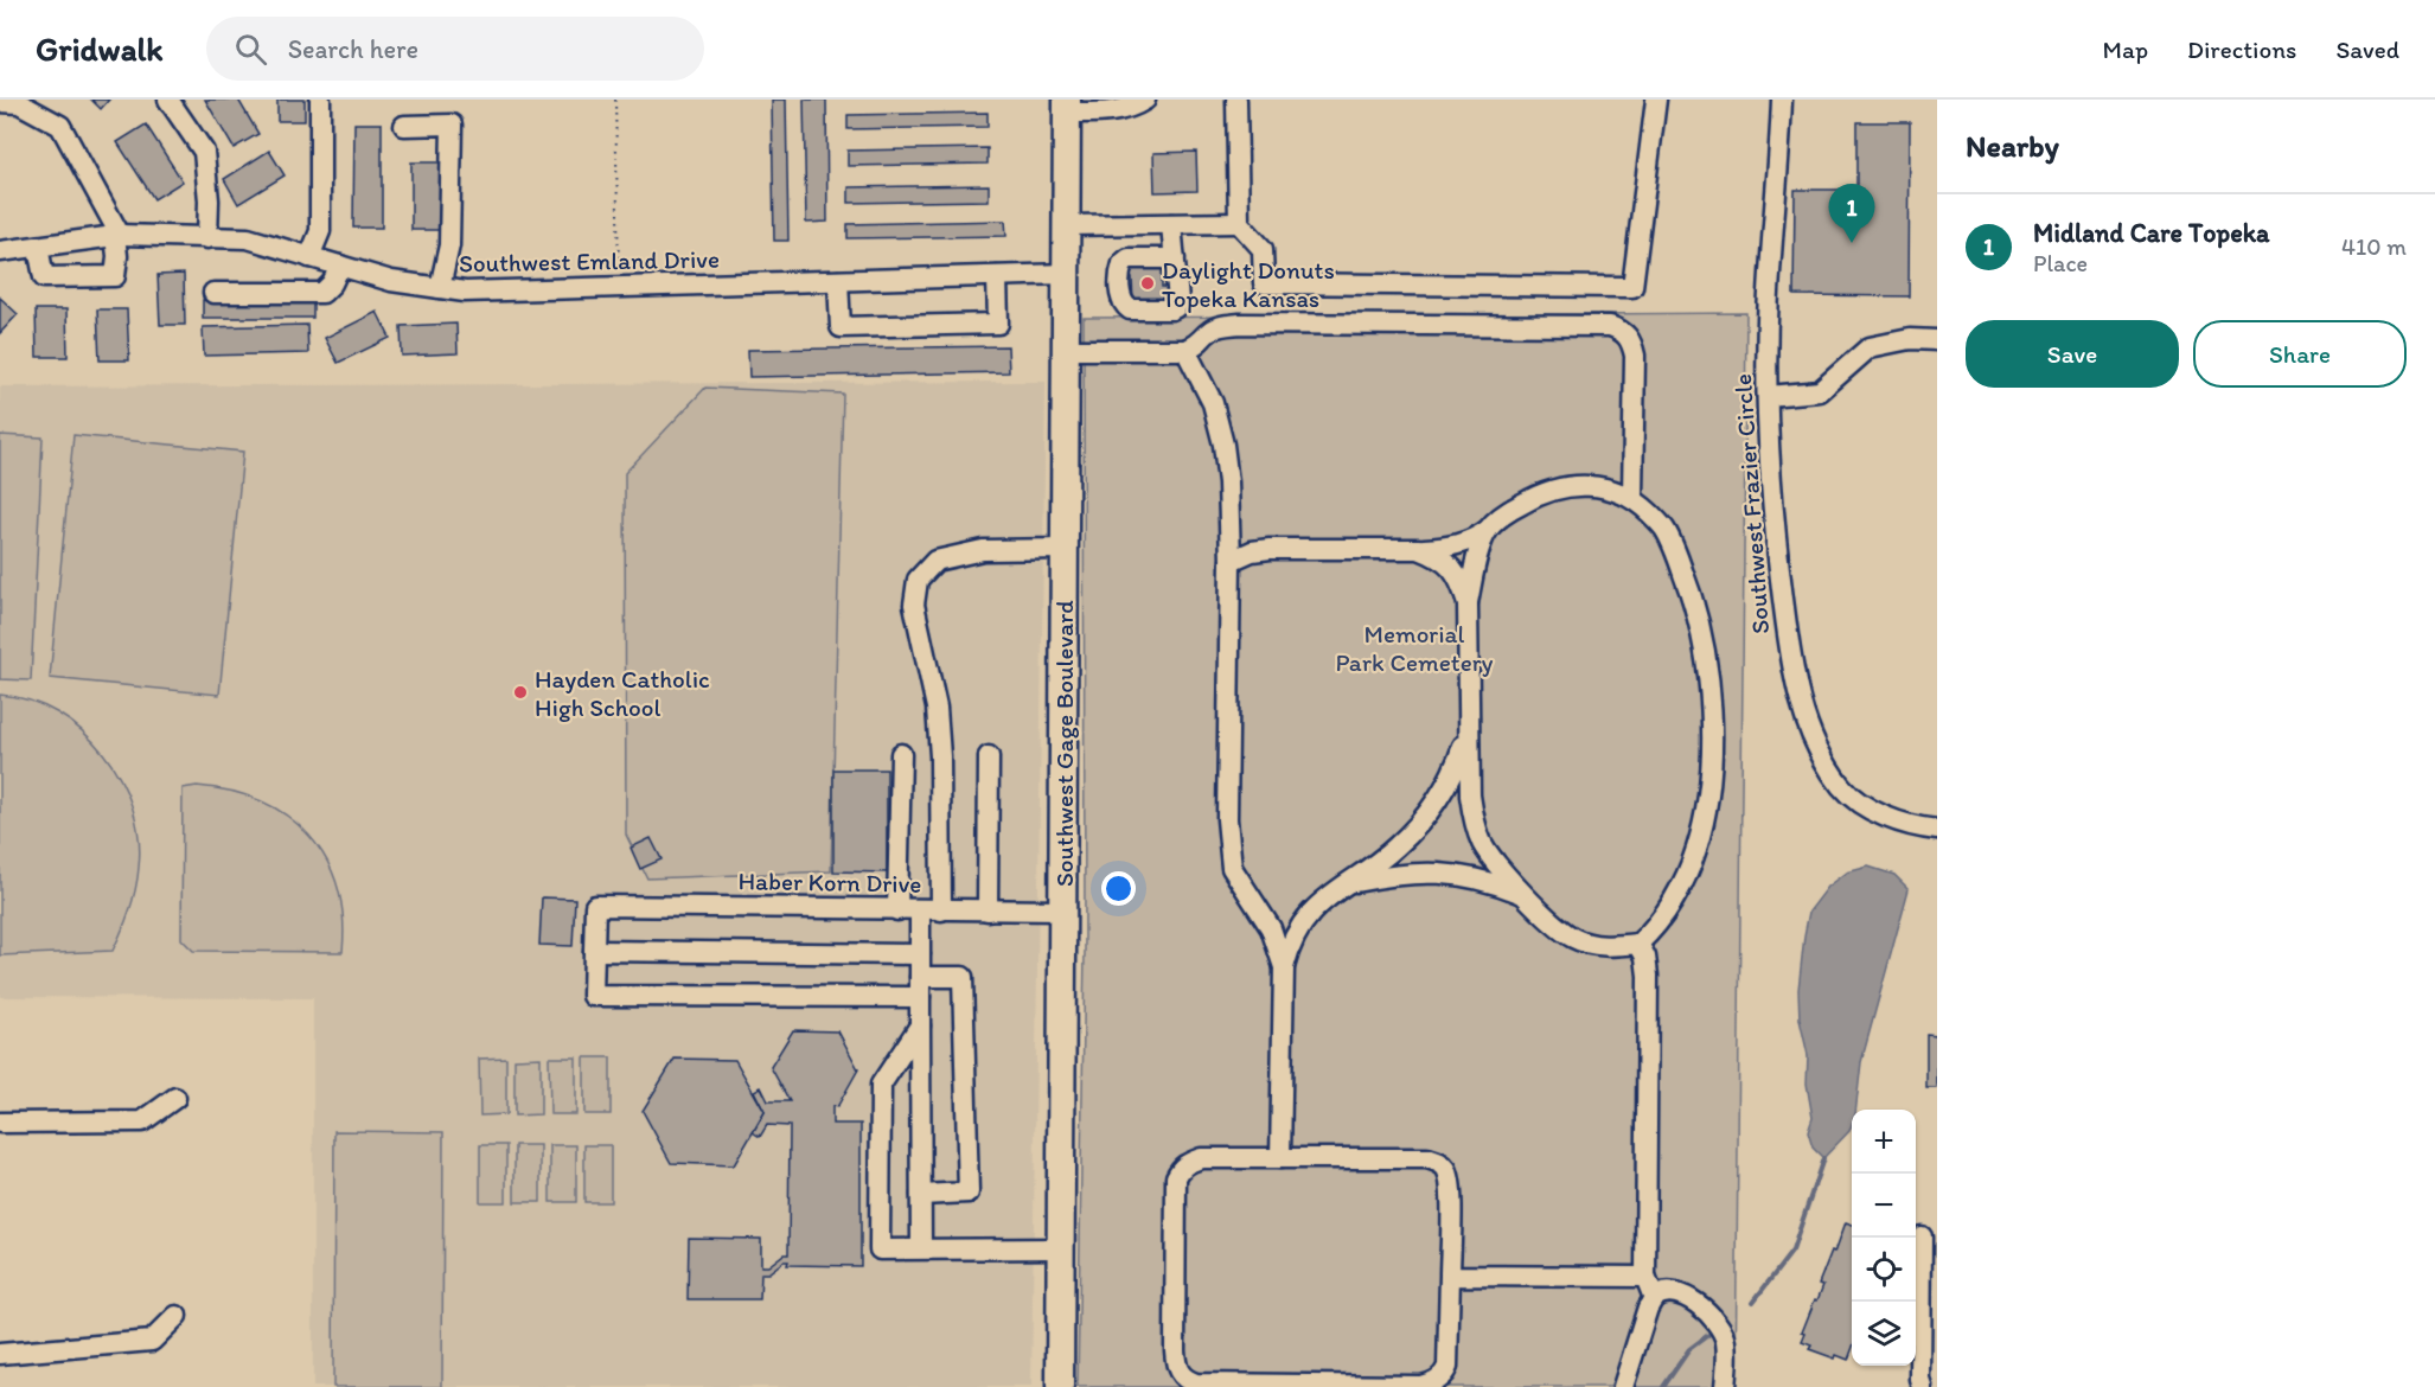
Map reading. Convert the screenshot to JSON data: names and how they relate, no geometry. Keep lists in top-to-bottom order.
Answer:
{
  "streets": {
    "main road": ["Southwest Gage Boulevard"],
    "street": ["Southwest Emland Drive", "Southwest Frazier Circle", "Haber Korn Drive"]
  },
  "crossings": [
    ["Southwest Emland Drive", "Southwest Gage Boulevard"],
    ["Southwest Gage Boulevard", "Haber Korn Drive"]
  ],
  "parks": ["Memorial Park Cemetery"],
  "places": ["Daylight Donuts Topeka Kansas", "Hayden Catholic High School"],
  "page": {
    "header": "Gridwalk",
    "search": "Search here",
    "nav": ["Map", "Directions", "Saved"],
    "heading": "Nearby",
    "pins": "1",
    "list": [
      {
        "mark": "1",
        "name": "Midland Care Topeka",
        "note": "Place",
        "value": "410 m"
      }
    ],
    "buttons": ["Save", "Share"],
    "map_buttons": ["+", "−"]
  }
}
